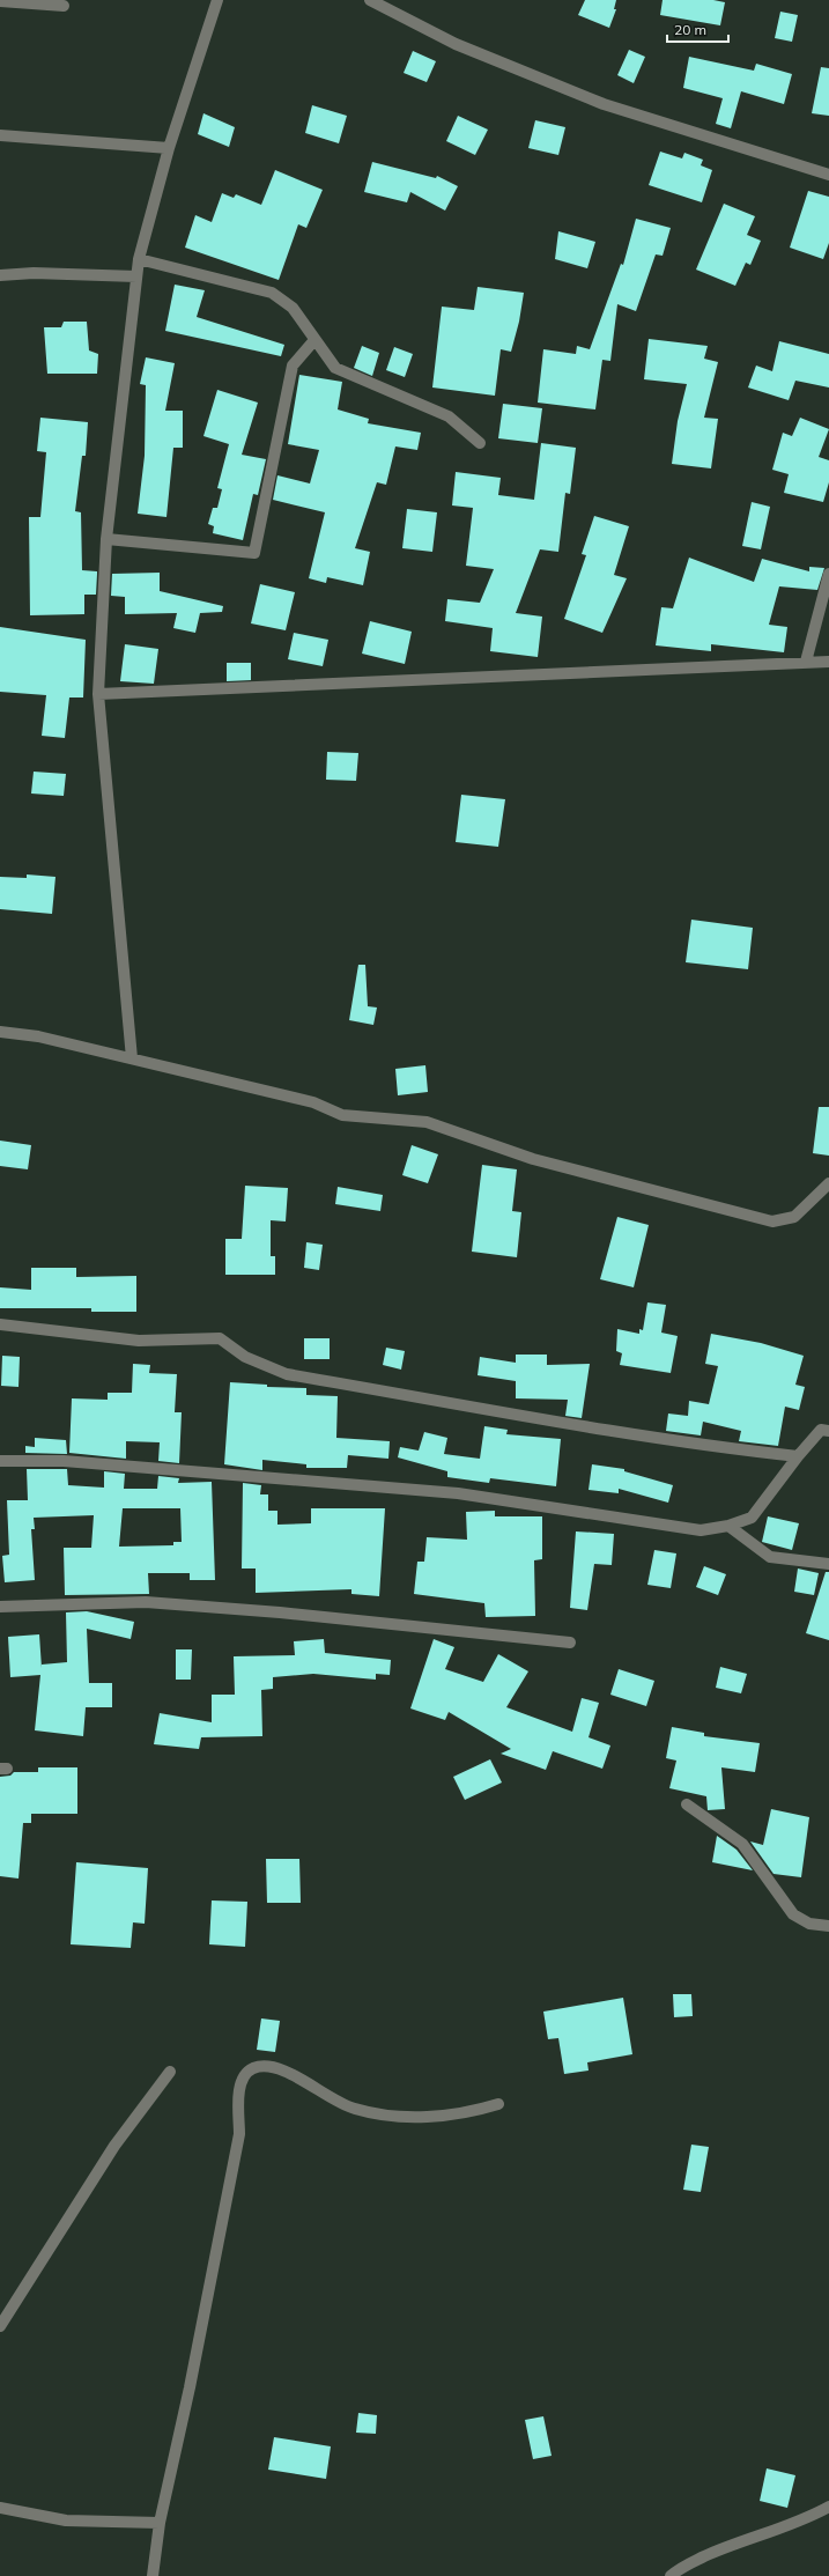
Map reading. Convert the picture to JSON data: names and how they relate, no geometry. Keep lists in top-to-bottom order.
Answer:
{
  "scale_bar": "20 m"
}
